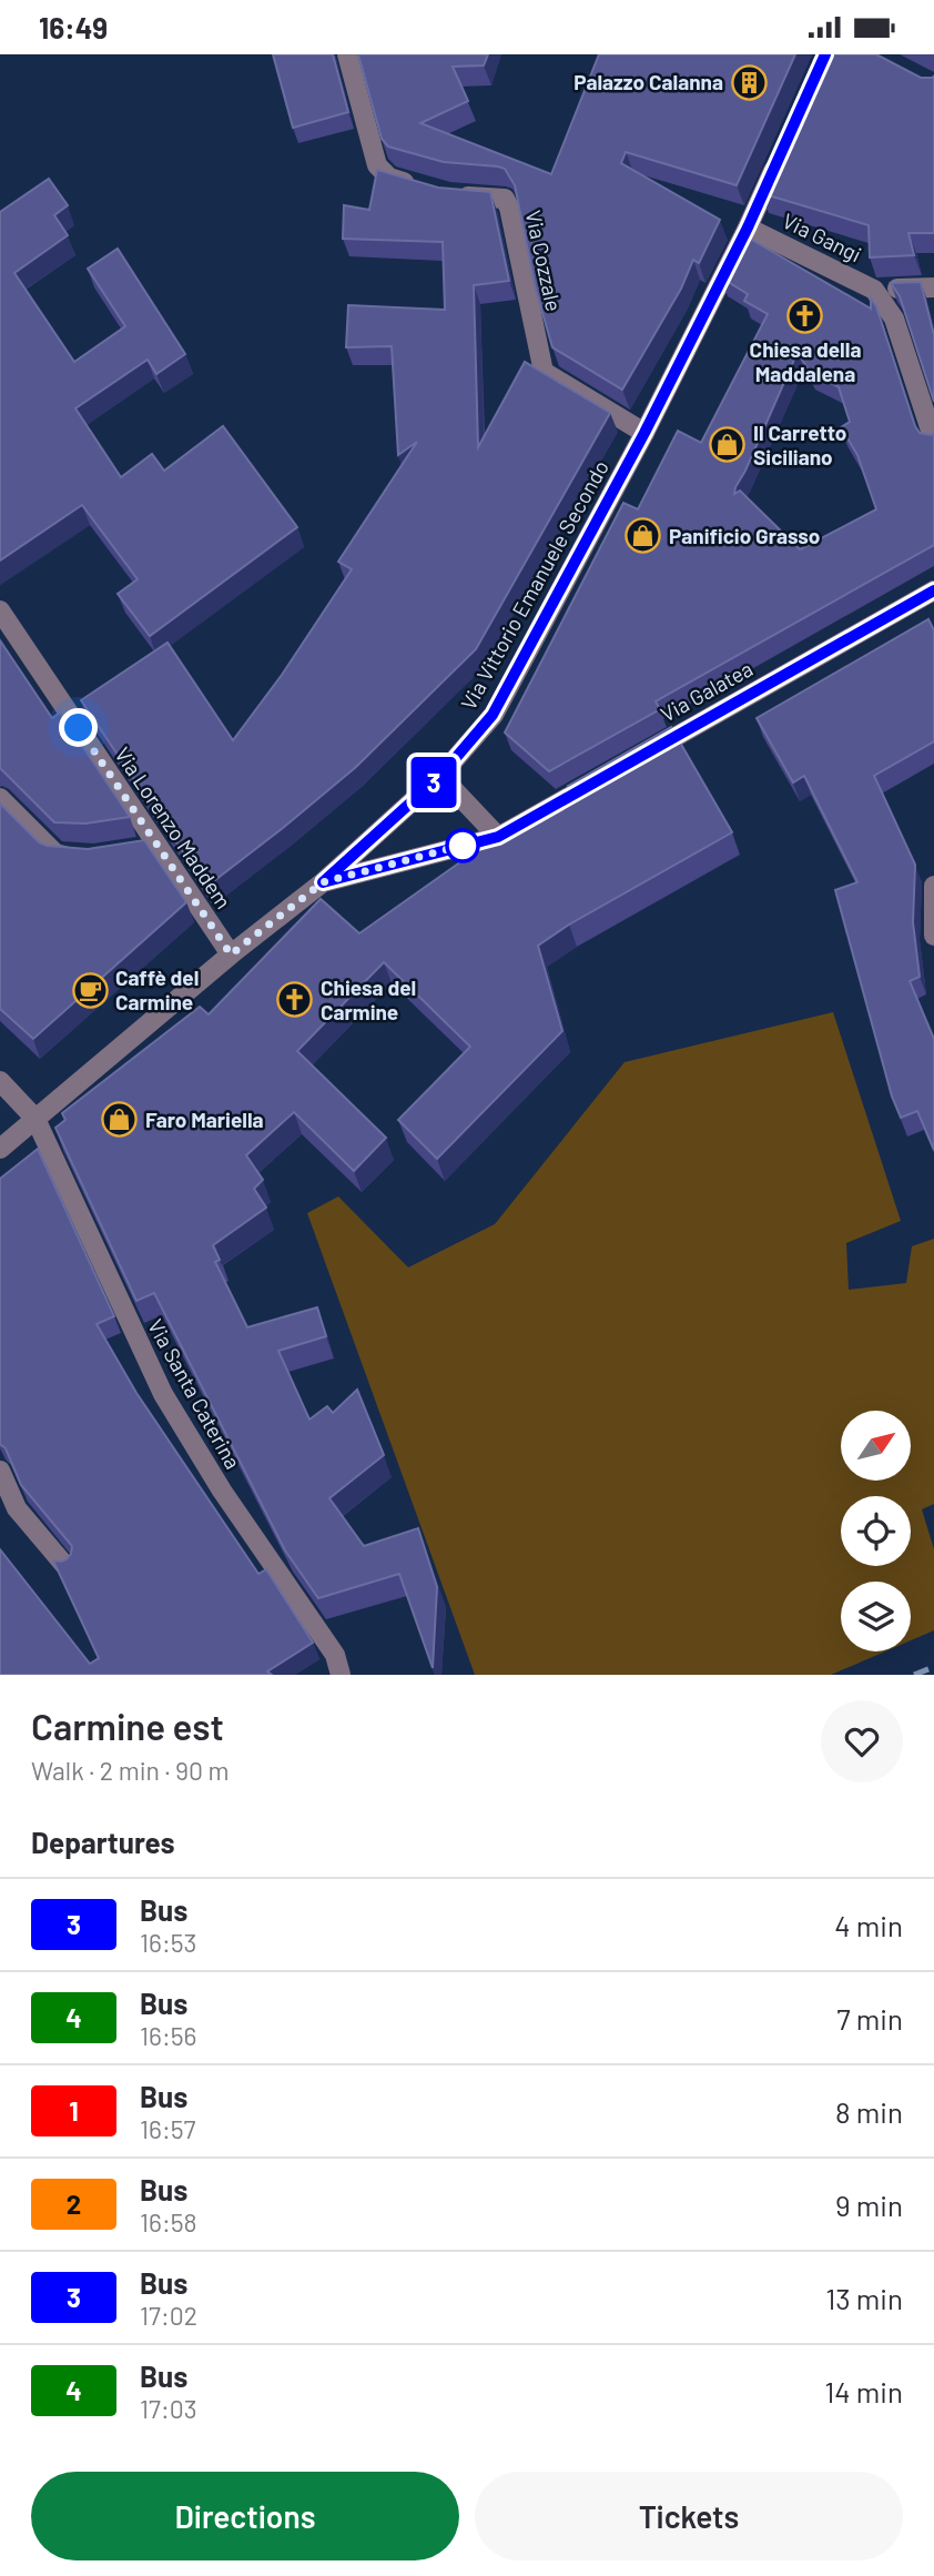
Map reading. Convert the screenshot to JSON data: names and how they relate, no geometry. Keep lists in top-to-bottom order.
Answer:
{
  "streets": {
    "street": [
      "Via Gangi",
      "Via Cozzale",
      "Via Vittorio Emanuele Secondo",
      "Via Galatea",
      "Via Lorenzo Maddem",
      "Via Santa Caterina"
    ]
  },
  "crossings": [
    ["Via Gangi", "Via Vittorio Emanuele Secondo"],
    ["Via Cozzale", "Via Vittorio Emanuele Secondo"],
    ["Via Vittorio Emanuele Secondo", "Via Lorenzo Maddem"],
    ["Via Vittorio Emanuele Secondo", "Via Santa Caterina"]
  ],
  "places": {
    "building": ["Palazzo Calanna"],
    "church": ["Chiesa della Maddalena", "Chiesa del Carmine"],
    "shop": ["Il Carretto Siciliano", "Panificio Grasso", "Faro Mariella"],
    "cafe": ["Caffè del Carmine"]
  },
  "lines": ["bus line 3"],
  "north": "top right",
  "page": {
    "status": "16:49",
    "on_map": "3",
    "heading": [
      ["Carmine est", "Walk · 2 min · 90 m"],
      "Departures"
    ],
    "list": [
      {
        "mark": "3",
        "name": "Bus",
        "note": "16:53",
        "value": "4 min"
      },
      {
        "mark": "4",
        "name": "Bus",
        "note": "16:56",
        "value": "7 min"
      },
      {
        "mark": "1",
        "name": "Bus",
        "note": "16:57",
        "value": "8 min"
      },
      {
        "mark": "2",
        "name": "Bus",
        "note": "16:58",
        "value": "9 min"
      },
      {
        "mark": "3",
        "name": "Bus",
        "note": "17:02",
        "value": "13 min"
      },
      {
        "mark": "4",
        "name": "Bus",
        "note": "17:03",
        "value": "14 min"
      }
    ],
    "buttons": ["Directions", "Tickets"]
  }
}
